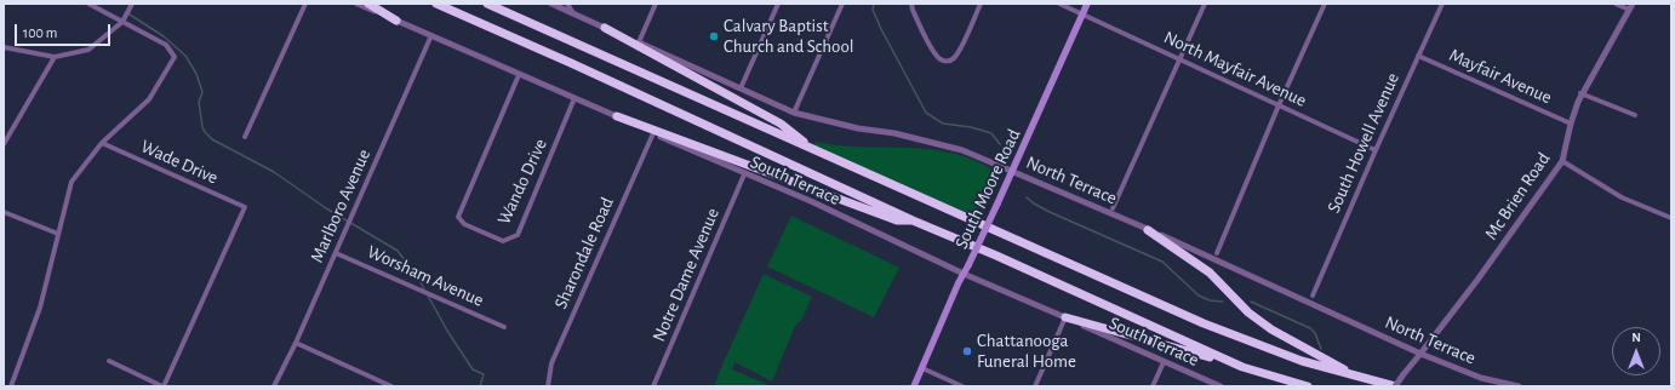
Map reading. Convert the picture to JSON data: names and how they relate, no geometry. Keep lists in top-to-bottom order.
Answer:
{
  "streets": {
    "main road": ["South Moore Road"],
    "street": [
      "North Mayfair Avenue",
      "Mayfair Avenue",
      "South Howell Avenue",
      "Wade Drive",
      "South Terrace",
      "North Terrace",
      "Wando Drive",
      "Mc Brien Road",
      "Marlboro Avenue",
      "Sharondale Road",
      "Notre Dame Avenue",
      "Worsham Avenue"
    ]
  },
  "crossings": [
    ["North Mayfair Avenue", "South Howell Avenue"],
    ["North Mayfair Avenue", "South Moore Road"],
    ["Mayfair Avenue", "South Howell Avenue"],
    ["Mayfair Avenue", "Mc Brien Road"],
    ["South Terrace", "Wando Drive"],
    ["South Terrace", "South Moore Road"],
    ["South Terrace", "Marlboro Avenue"],
    ["South Terrace", "Sharondale Road"],
    ["South Terrace", "Notre Dame Avenue"],
    ["North Terrace", "South Moore Road"],
    ["North Terrace", "Mc Brien Road"],
    ["Marlboro Avenue", "Worsham Avenue"]
  ],
  "places": ["Calvary Baptist Church and School", "Chattanooga Funeral Home"],
  "scale_bar": "100 m",
  "north": "top"
}
